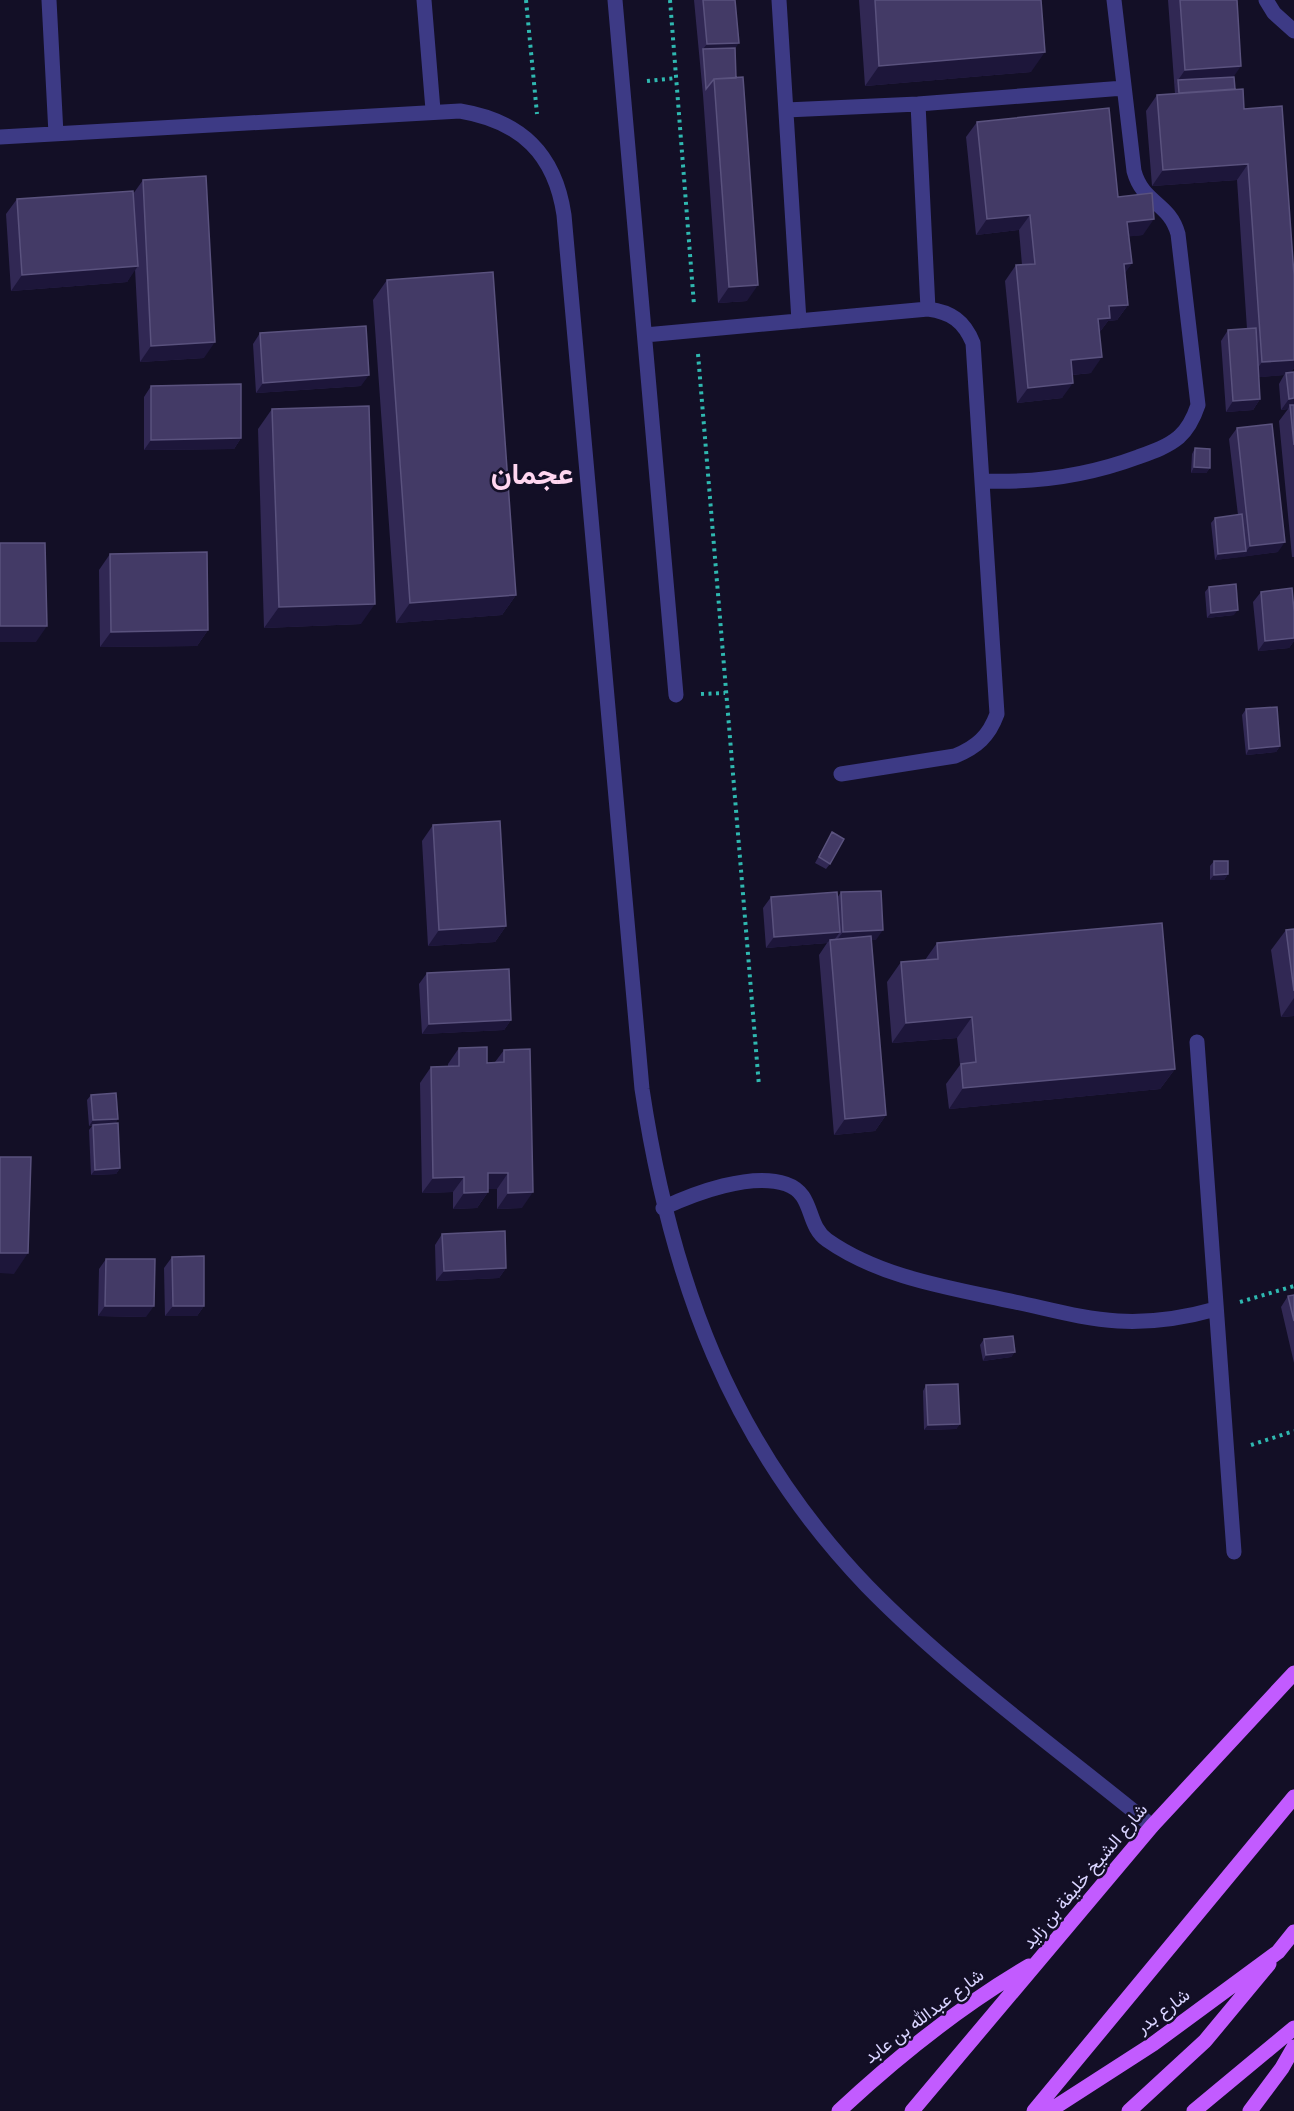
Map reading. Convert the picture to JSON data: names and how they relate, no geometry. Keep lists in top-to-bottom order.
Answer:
{
  "streets": {
    "main road": ["شارع الشيخ خليفة بن زايد", "شارع بدر", "شارع عبدالله بن عابد"]
  },
  "crossings": [
    ["شارع الشيخ خليفة بن زايد", "شارع عبدالله بن عابد"]
  ],
  "districts": ["عجمان"]
}
